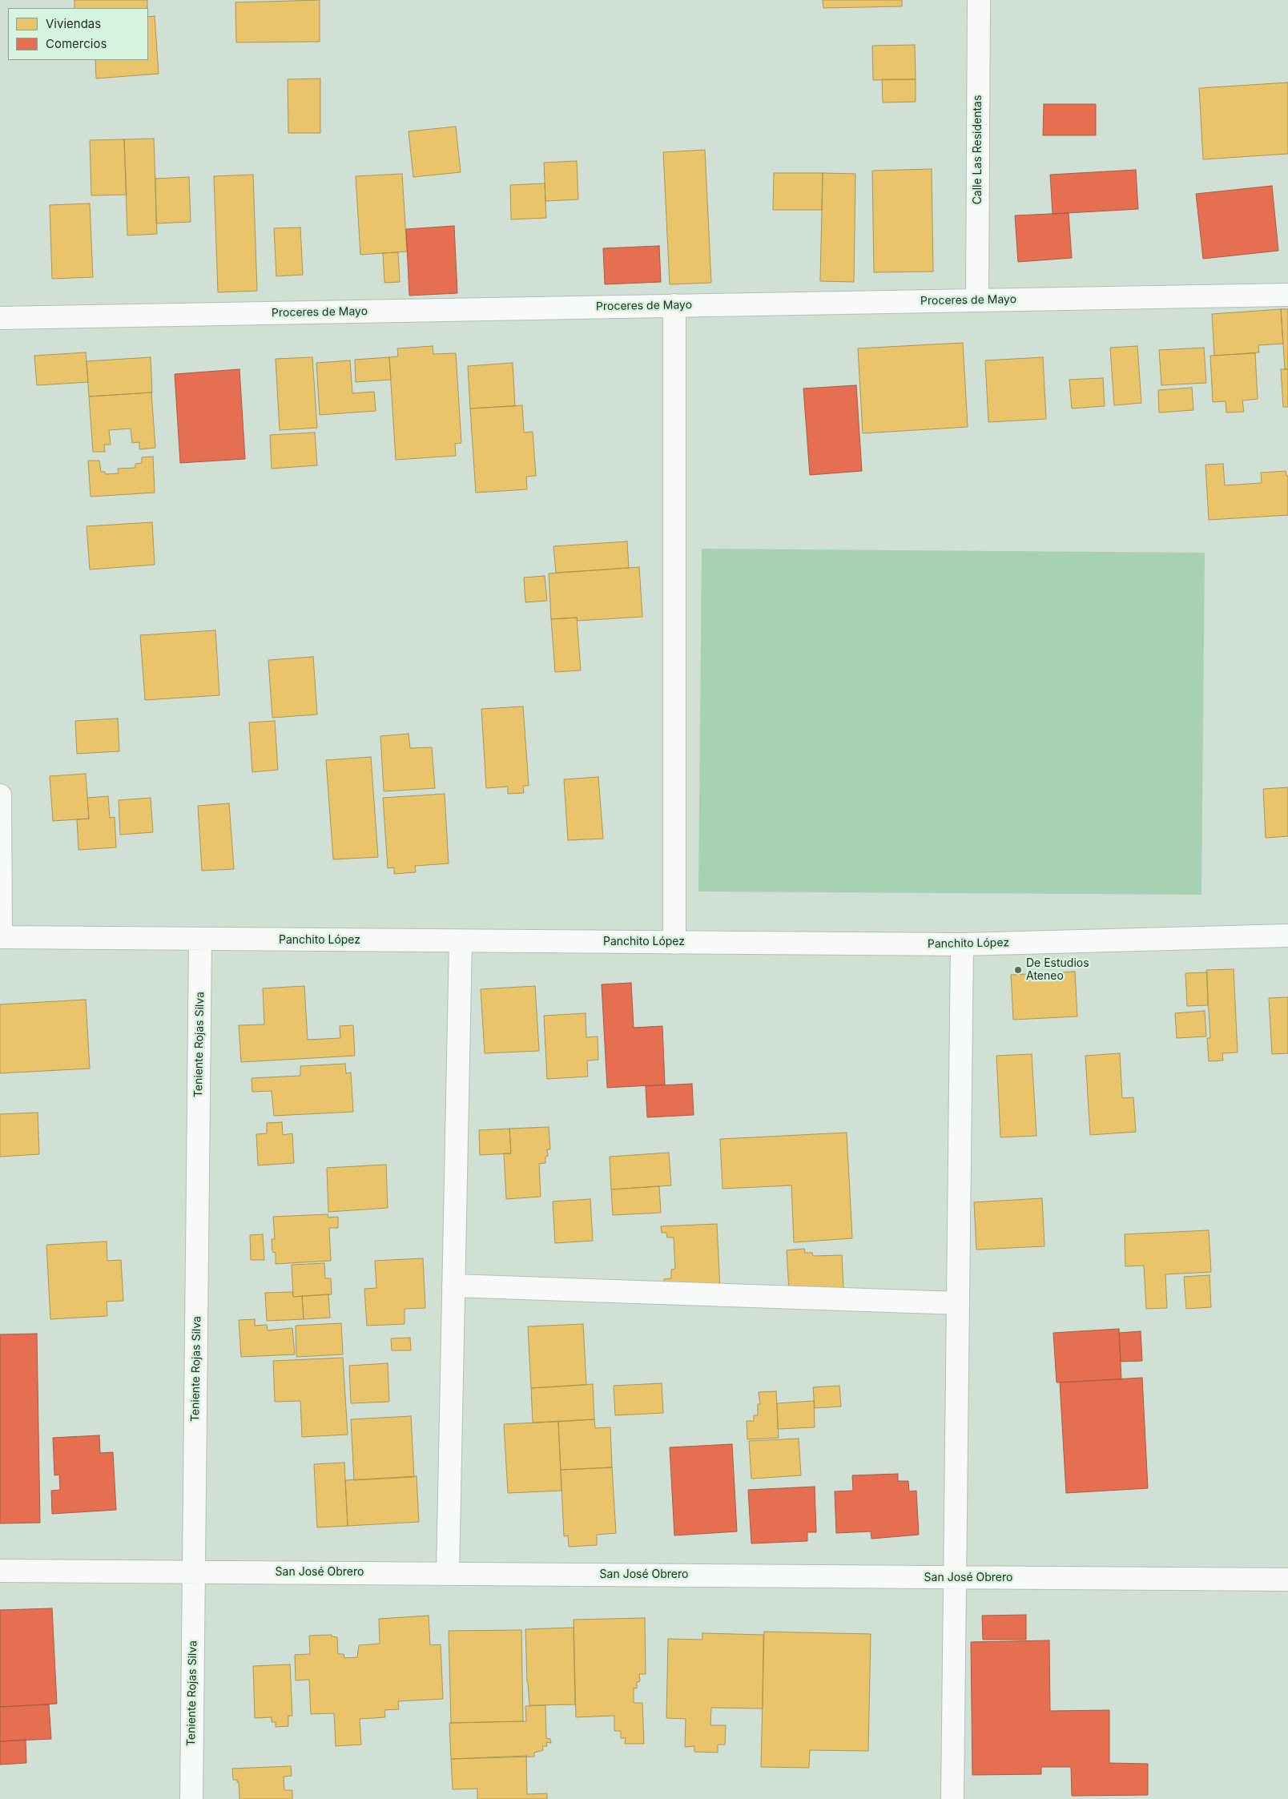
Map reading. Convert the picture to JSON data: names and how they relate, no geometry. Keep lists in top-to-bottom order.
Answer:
{
  "streets": {
    "street": [
      "Calle Las Residentas",
      "Proceres de Mayo",
      "Panchito López",
      "Teniente Rojas Silva",
      "San José Obrero"
    ]
  },
  "crossings": [
    ["Calle Las Residentas", "Proceres de Mayo"],
    ["Panchito López", "Teniente Rojas Silva"],
    ["Teniente Rojas Silva", "San José Obrero"]
  ],
  "places": ["De Estudios Ateneo"],
  "legend": ["Viviendas", "Comercios"]
}
